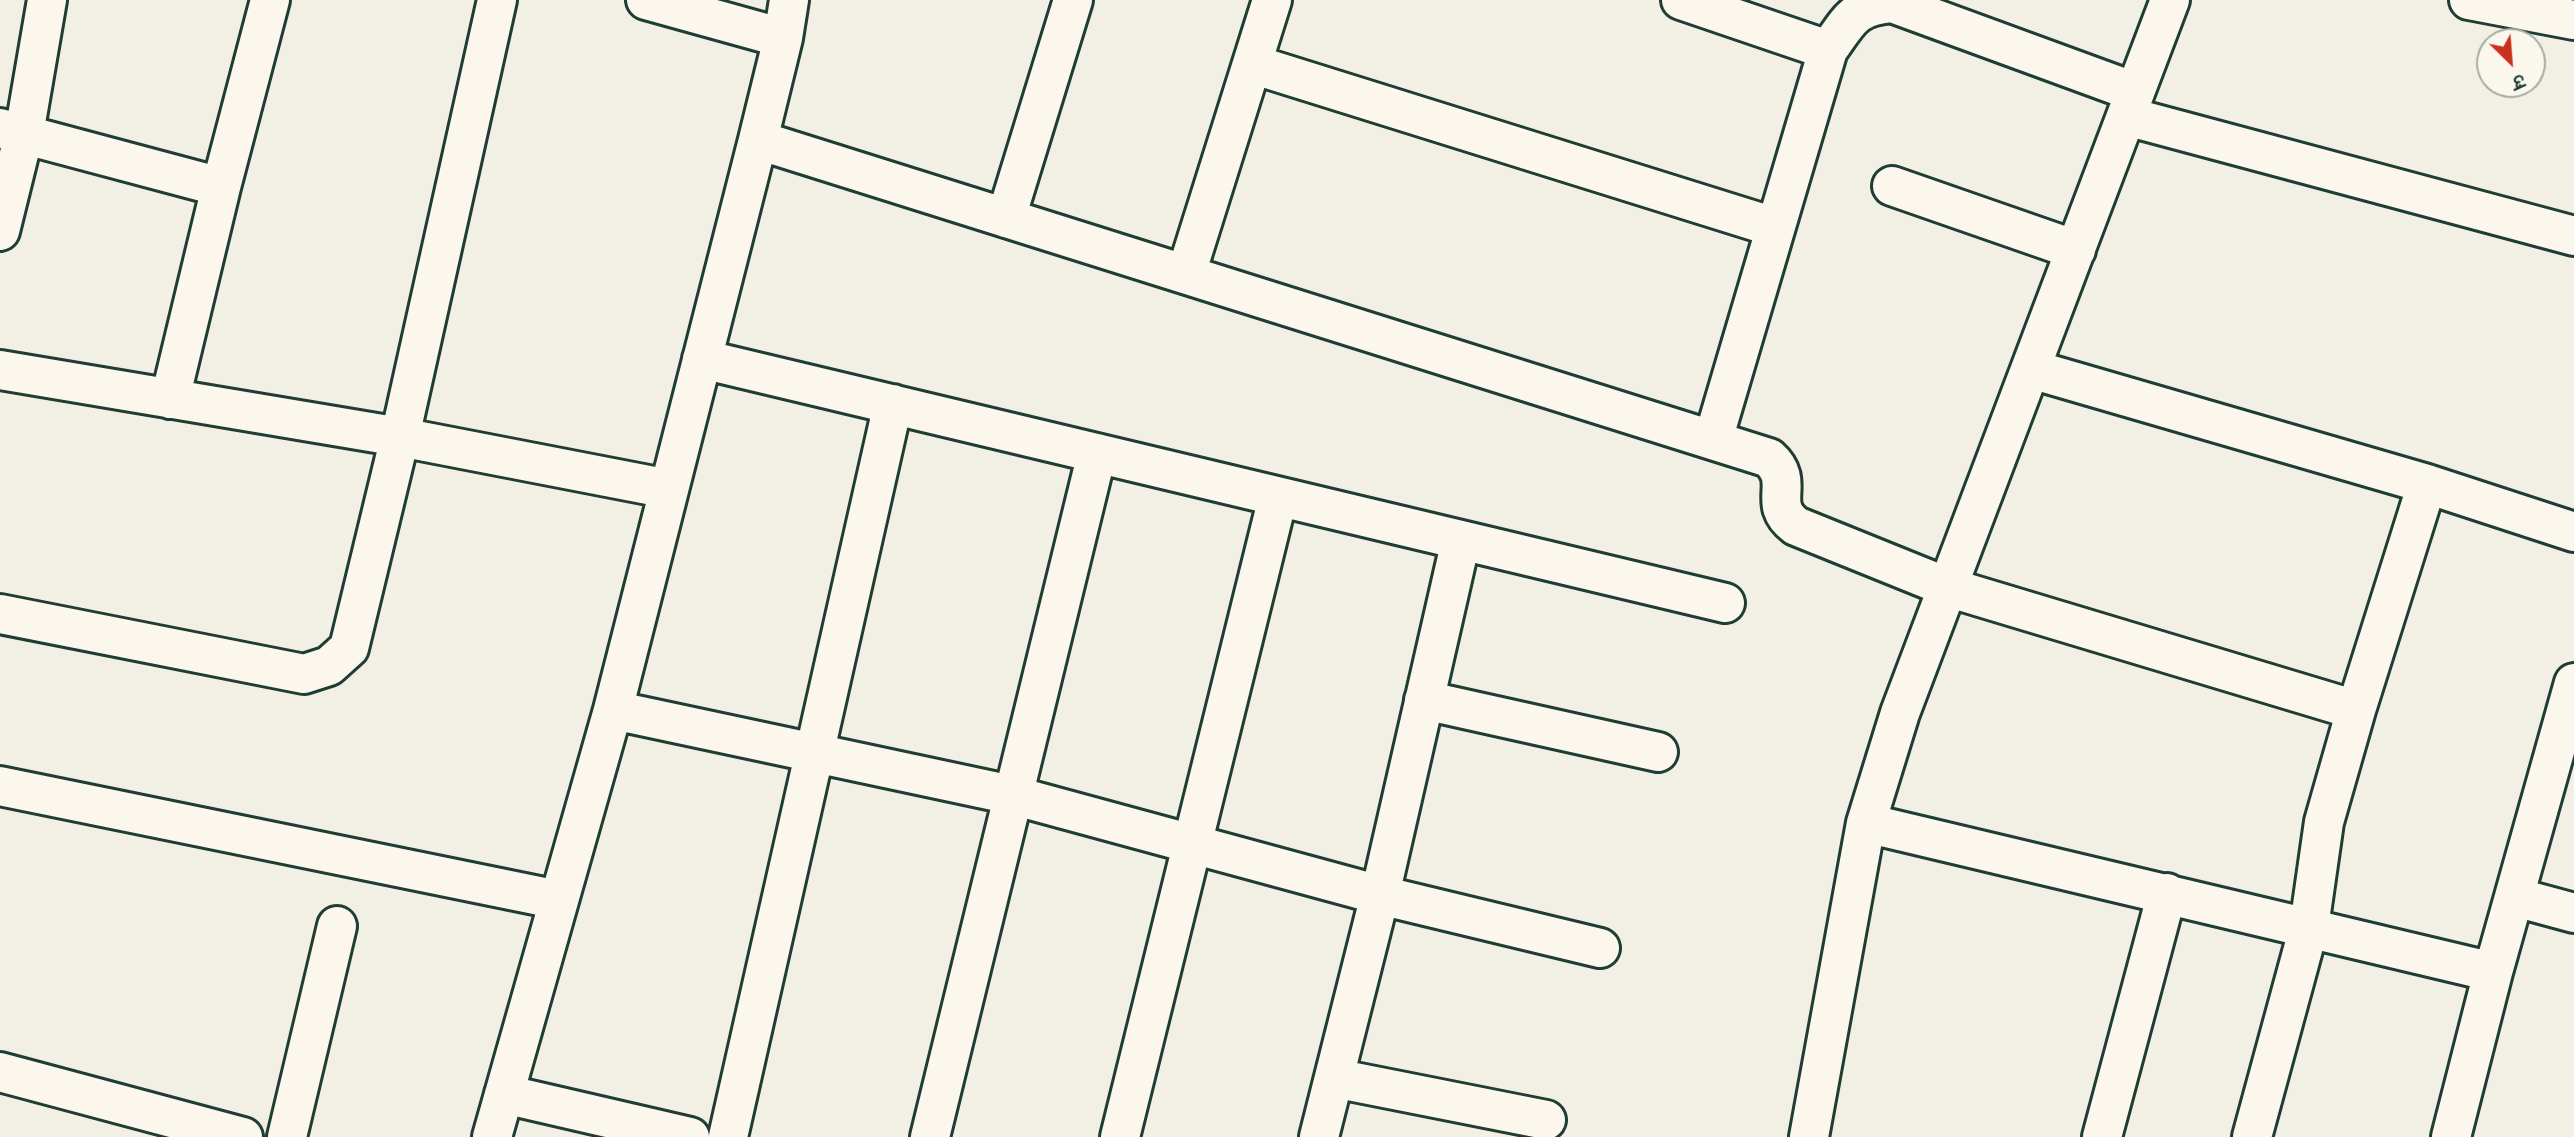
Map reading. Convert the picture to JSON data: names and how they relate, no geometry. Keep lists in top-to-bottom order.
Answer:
{
  "north": "bottom right"
}
